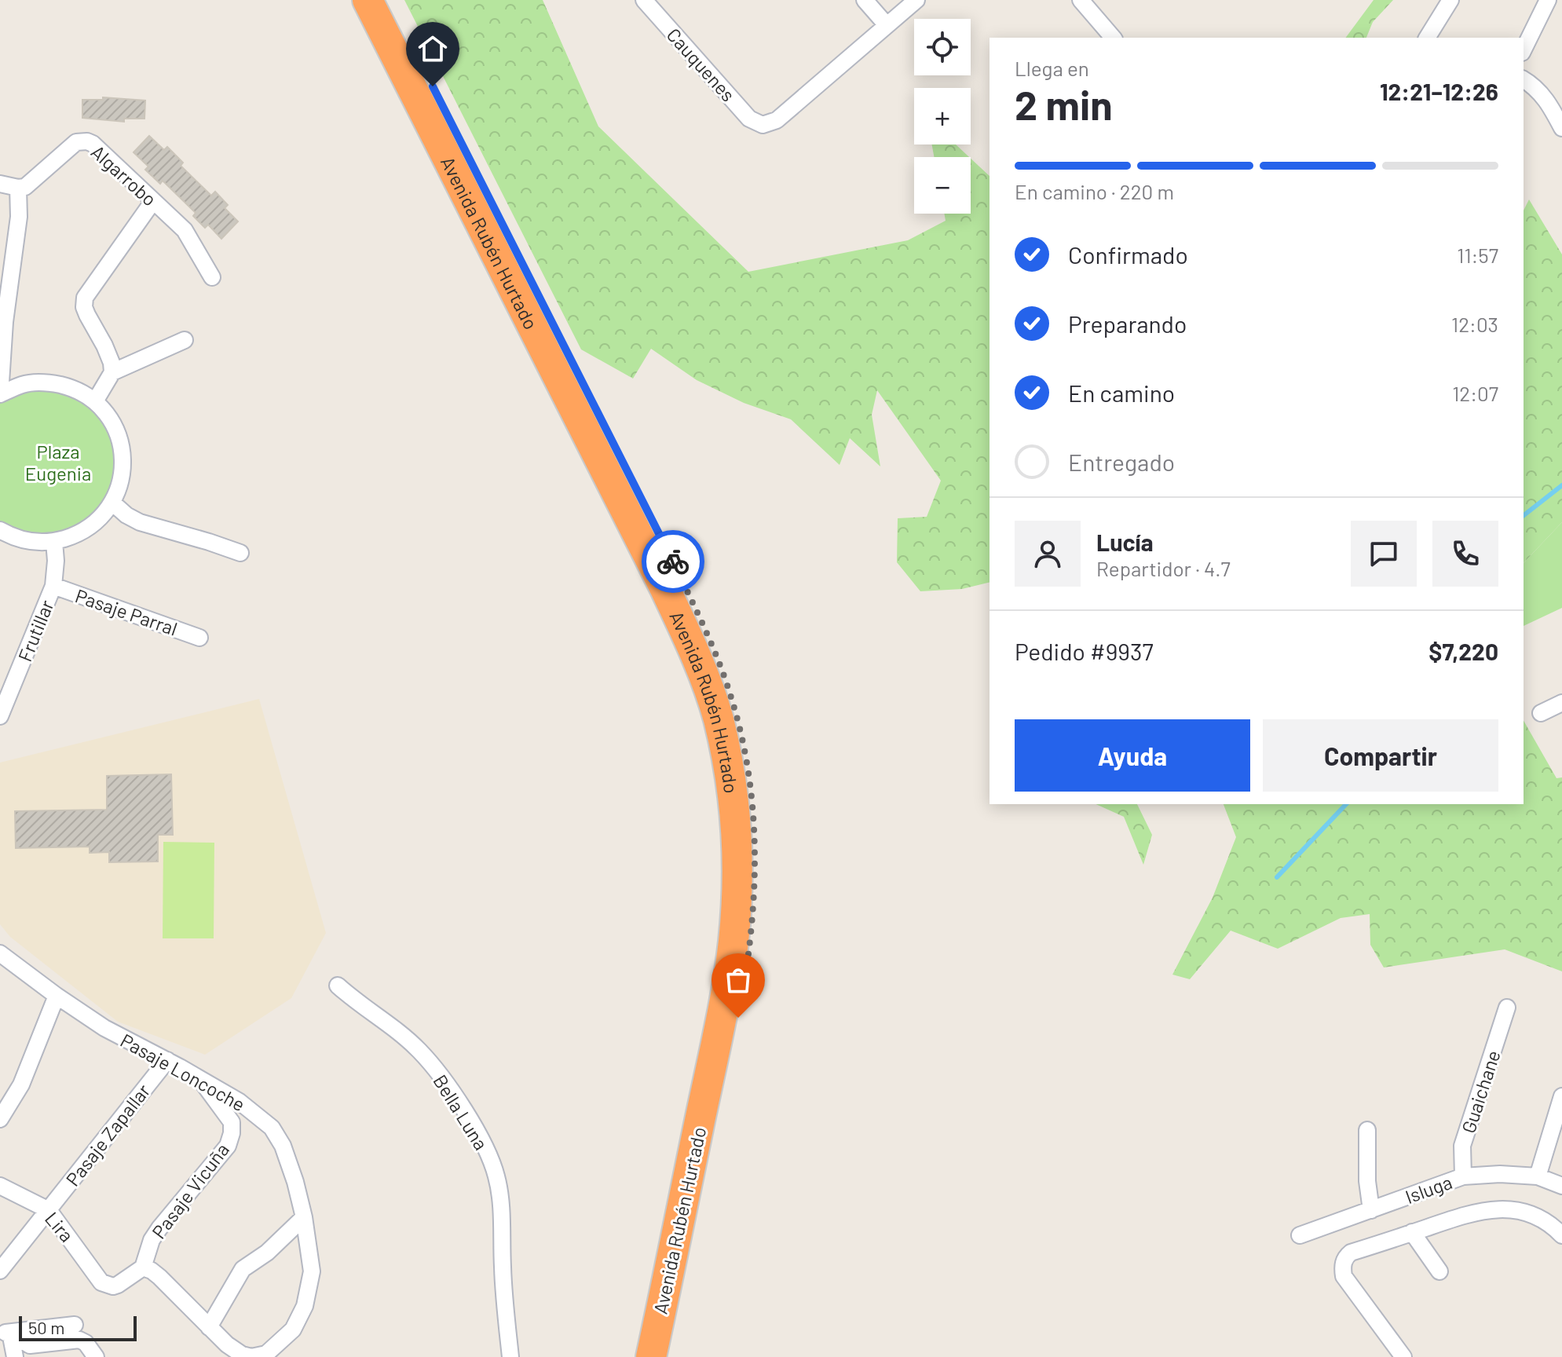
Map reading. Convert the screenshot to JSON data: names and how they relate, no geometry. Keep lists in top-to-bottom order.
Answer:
{
  "streets": {
    "highway": ["Avenida Rubén Hurtado"],
    "street": [
      "Cauquenes",
      "Algarrobo",
      "Pasaje Parral",
      "Frutillar",
      "Pasaje Loncoche",
      "Guaichane",
      "Bella Luna",
      "Pasaje Zapallar",
      "Isluga",
      "Pasaje Vicuña",
      "Lira"
    ]
  },
  "crossings": [
    ["Pasaje Parral", "Frutillar"],
    ["Pasaje Loncoche", "Pasaje Zapallar"],
    ["Pasaje Loncoche", "Pasaje Vicuña"],
    ["Guaichane", "Isluga"],
    ["Pasaje Zapallar", "Lira"],
    ["Pasaje Vicuña", "Lira"]
  ],
  "parks": ["Plaza Eugenia"],
  "scale_bar": "50 m",
  "page": {
    "map_buttons": ["+", "−"],
    "heading": ["2 min", "Llega en", "12:21–12:26"],
    "panel": [
      "Lucía",
      "Repartidor · 4.7",
      "Pedido #9937",
      "$7,220"
    ],
    "bar": "En camino · 220 m",
    "list": [
      ["Confirmado", "11:57"],
      ["Preparando", "12:03"],
      ["En camino", "12:07"],
      "Entregado"
    ],
    "buttons": ["Ayuda", "Compartir"],
    "scale": "50 m"
  }
}
